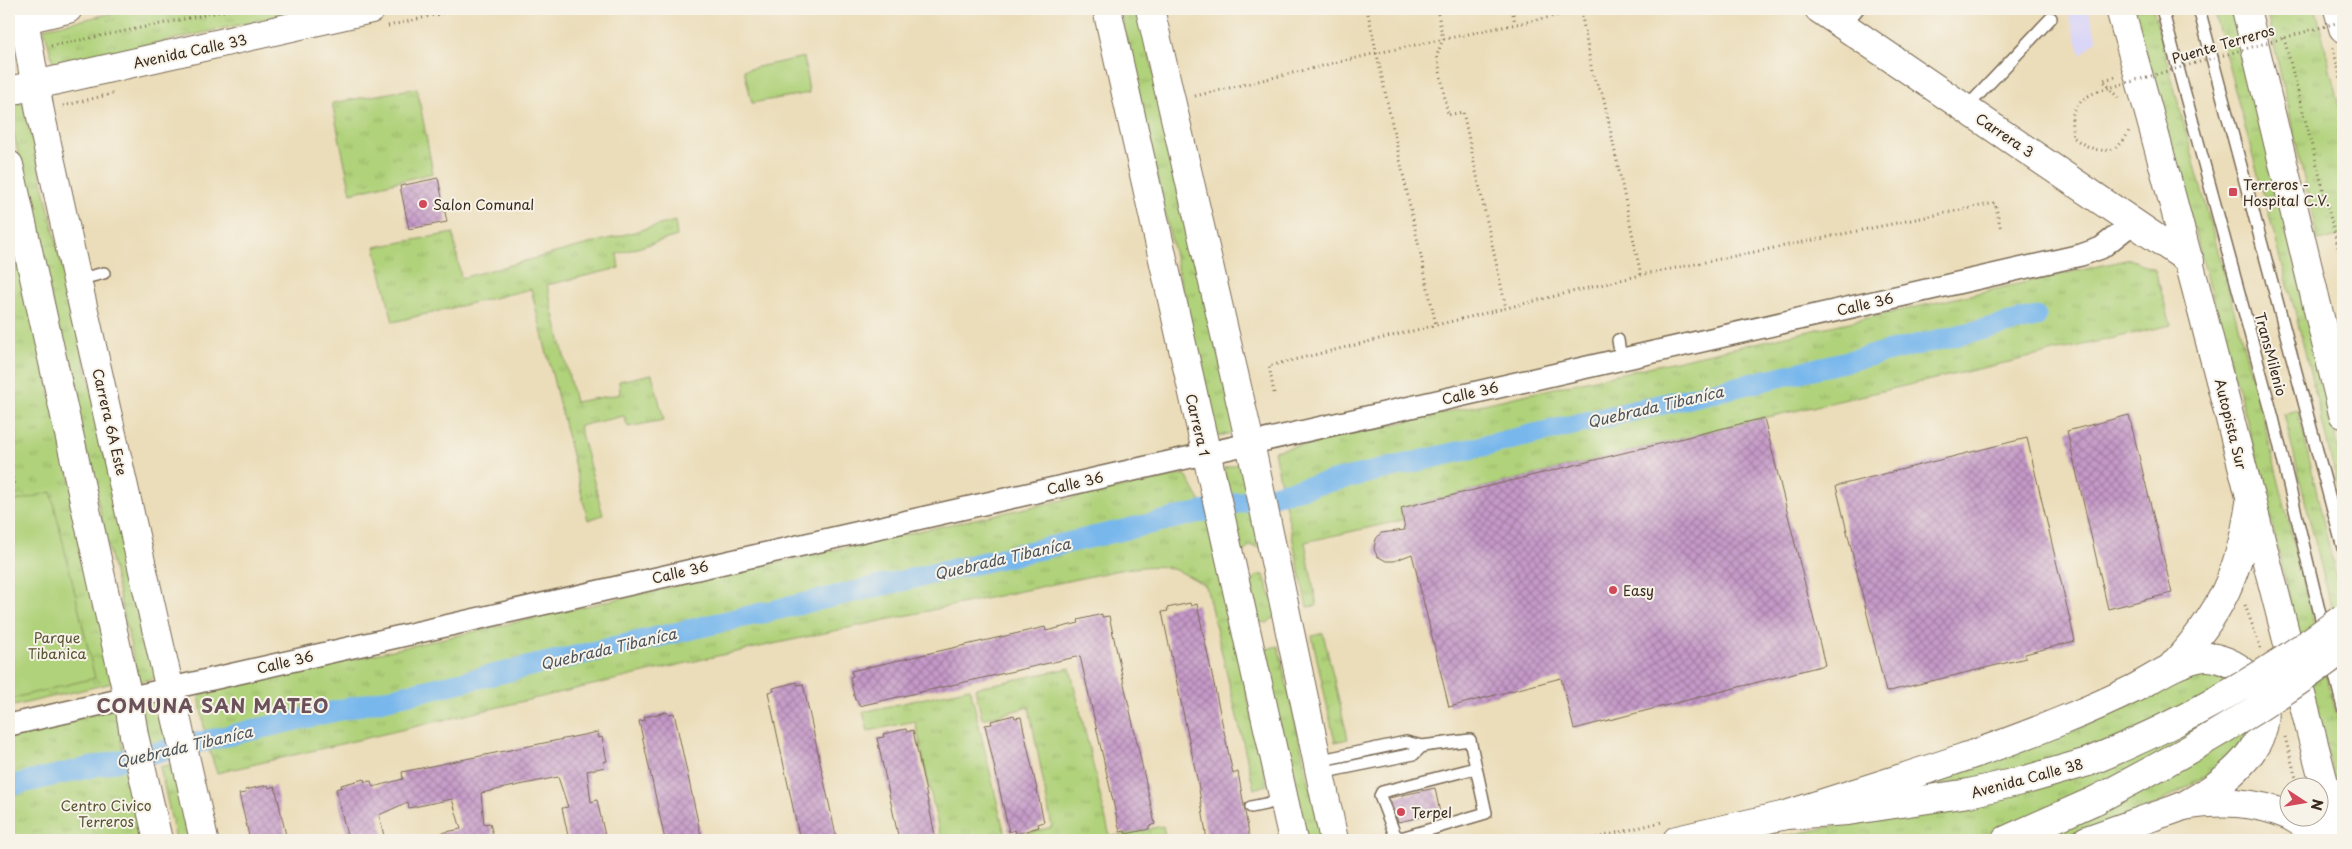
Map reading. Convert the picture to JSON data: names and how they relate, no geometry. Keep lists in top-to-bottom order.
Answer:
{
  "streets": {
    "main road": [
      "Avenida Calle 33",
      "Carrera 3",
      "Carrera 6A Este",
      "Autopista Sur",
      "Carrera 1",
      "Avenida Calle 38"
    ],
    "street": ["Calle 36"],
    "lane": ["TransMilenio"],
    "path": ["Puente Terreros"]
  },
  "crossings": [
    ["Avenida Calle 33", "Carrera 6A Este"],
    ["Carrera 3", "Calle 36"],
    ["Carrera 3", "Autopista Sur"],
    ["Calle 36", "Carrera 6A Este"],
    ["Calle 36", "Carrera 1"]
  ],
  "districts": ["COMUNA SAN MATEO"],
  "water": ["Quebrada Tibaníca"],
  "parks": ["Parque Tibanica", "Centro Civico Terreros"],
  "places": {
    "transit": ["Terreros - Hospital C.V."],
    "other": ["Salon Comunal", "Easy", "Terpel"]
  },
  "north": "right"
}
